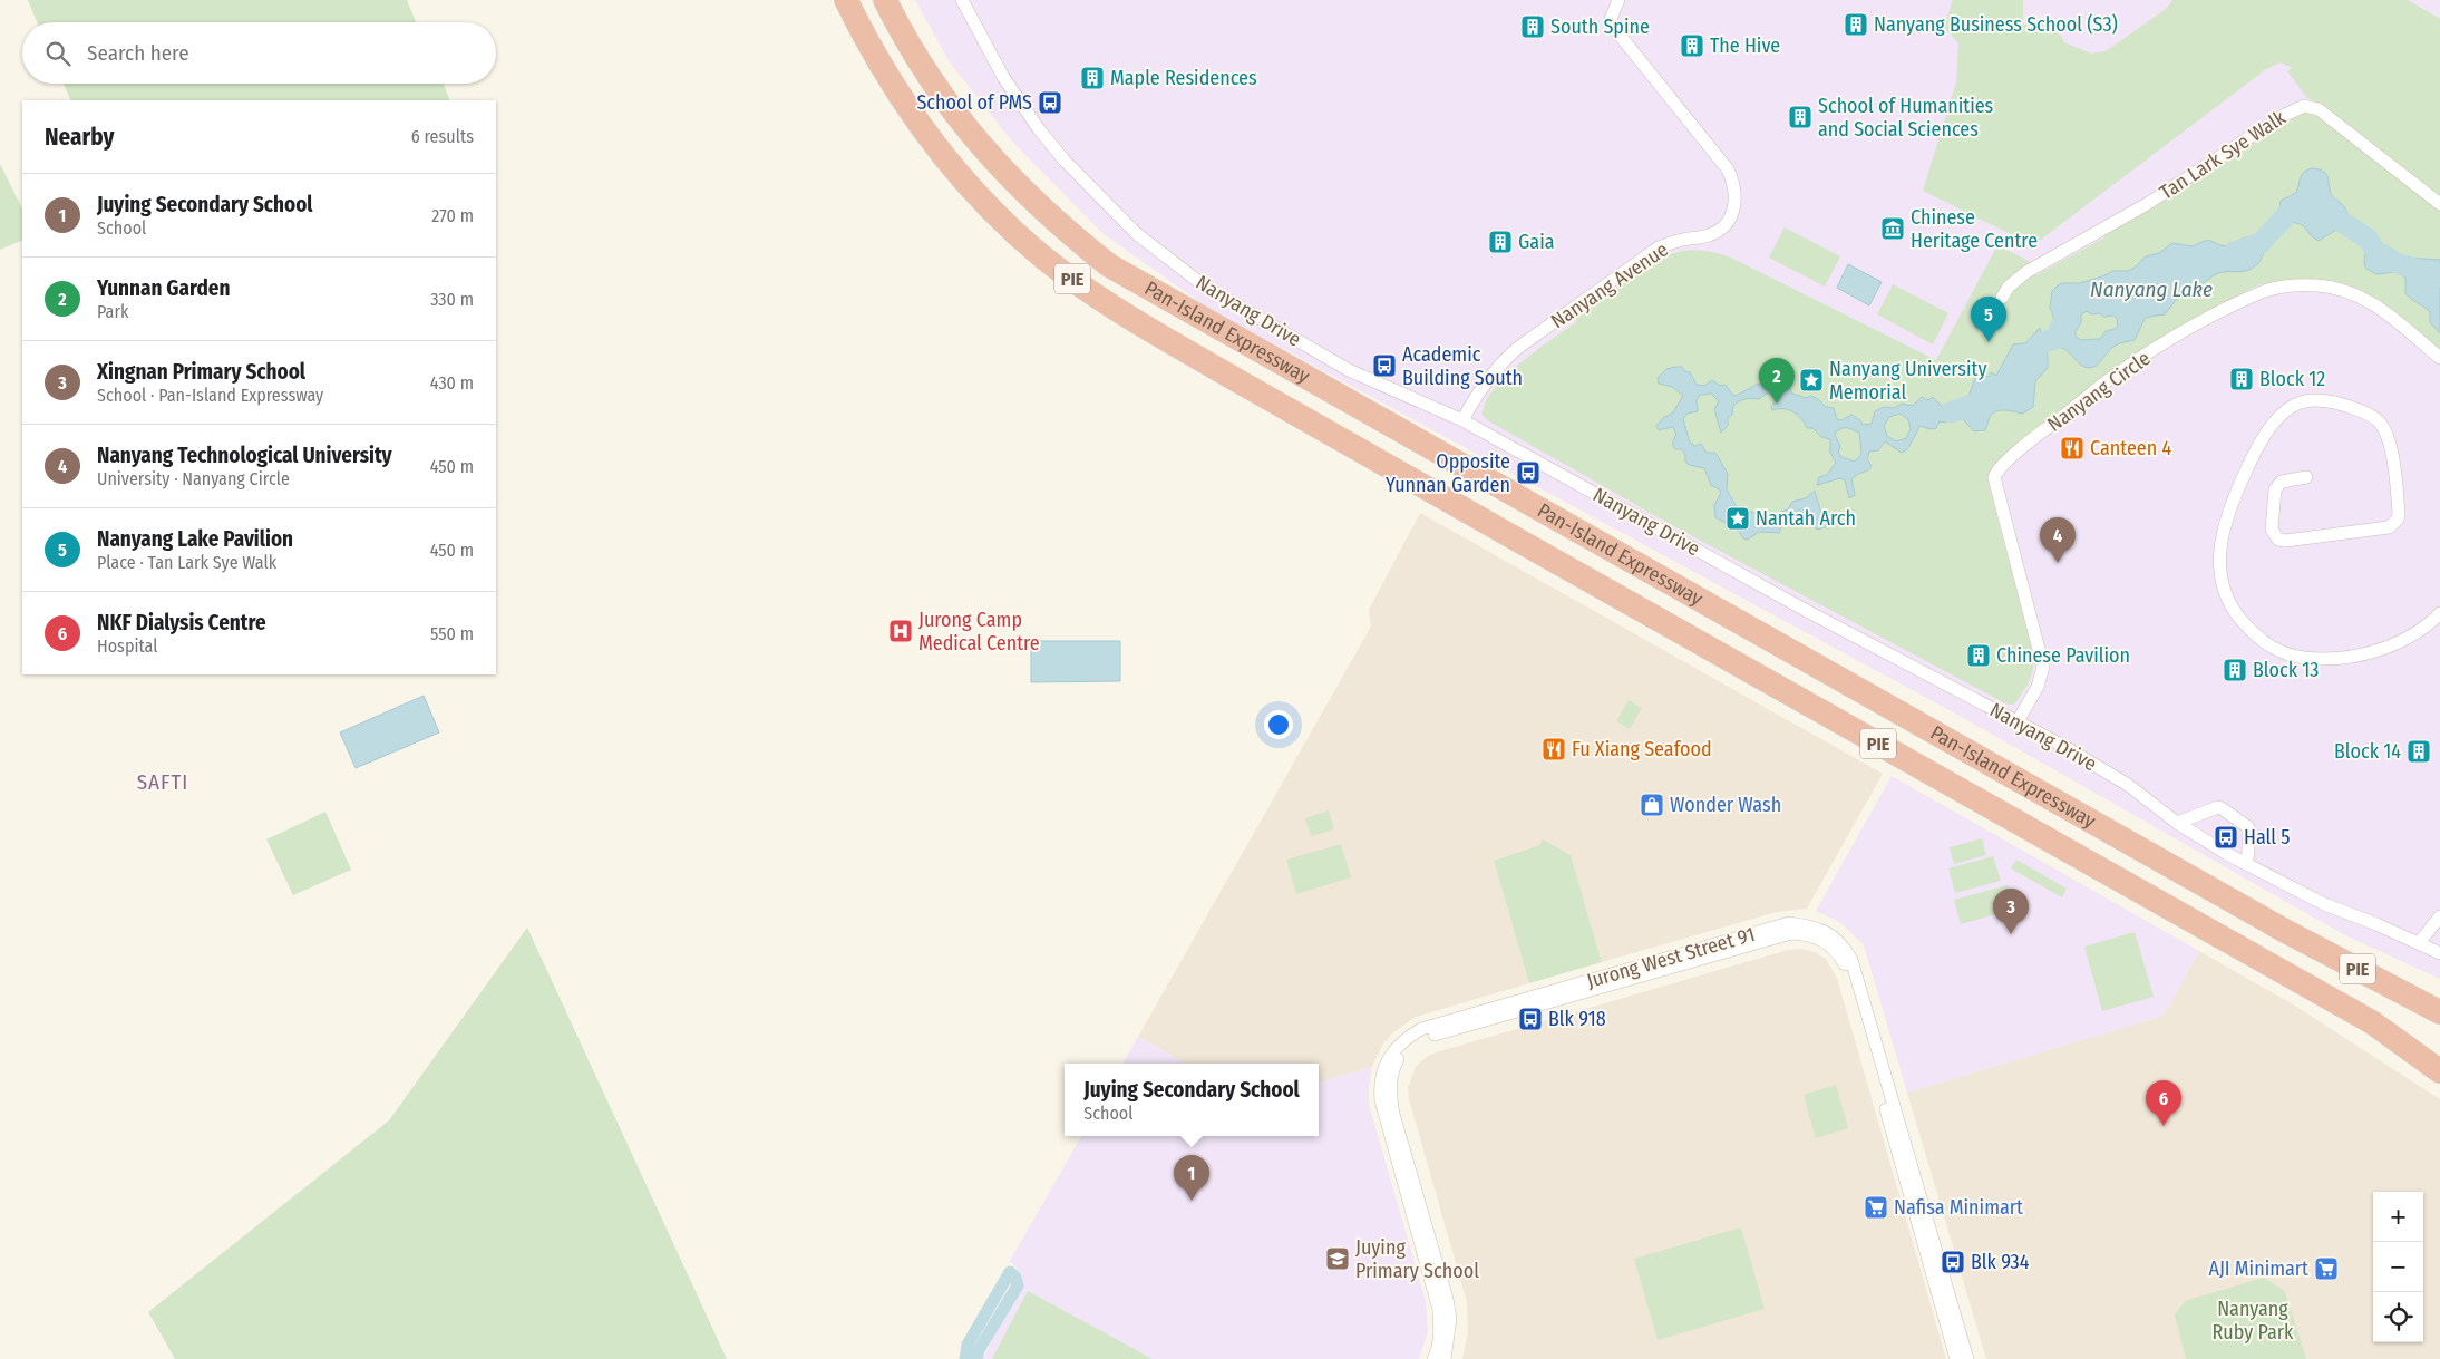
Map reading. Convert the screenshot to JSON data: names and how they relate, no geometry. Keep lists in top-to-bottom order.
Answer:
{
  "streets": {
    "highway": ["PIE", "Pan-Island Expressway"],
    "street": [
      "Tan Lark Sye Walk",
      "Nanyang Avenue",
      "Nanyang Drive",
      "Nanyang Circle",
      "Jurong West Street 91"
    ]
  },
  "crossings": [
    ["Nanyang Avenue", "Nanyang Drive"],
    ["Nanyang Drive", "Nanyang Circle"]
  ],
  "districts": ["SAFTI"],
  "water": ["Nanyang Lake"],
  "parks": ["Nanyang Ruby Park"],
  "places": {
    "building": [
      "Nanyang Business School (S3)",
      "South Spine",
      "The Hive",
      "Maple Residences",
      "School of Humanities and Social Sciences",
      "Gaia",
      "Block 12",
      "Chinese Pavilion",
      "Block 13",
      "Block 14"
    ],
    "bus stop": [
      "School of PMS",
      "Academic Building South",
      "Opposite Yunnan Garden",
      "Hall 5",
      "Blk 918",
      "Blk 934"
    ],
    "museum": ["Chinese Heritage Centre"],
    "place": ["Nanyang University Memorial", "Nantah Arch"],
    "restaurant": ["Canteen 4", "Fu Xiang Seafood"],
    "hospital": ["Jurong Camp Medical Centre"],
    "shop": ["Wonder Wash"],
    "supermarket": ["Nafisa Minimart", "AJI Minimart"],
    "school or university": ["Juying Primary School"]
  },
  "page": {
    "search": "Search here",
    "heading": ["Nearby", "6 results"],
    "list": [
      {
        "mark": "1",
        "name": "Juying Secondary School",
        "note": "School",
        "value": "270 m"
      },
      {
        "mark": "2",
        "name": "Yunnan Garden",
        "note": "Park",
        "value": "330 m"
      },
      {
        "mark": "3",
        "name": "Xingnan Primary School",
        "note": "School · Pan-Island Expressway",
        "value": "430 m"
      },
      {
        "mark": "4",
        "name": "Nanyang Technological University",
        "note": "University · Nanyang Circle",
        "value": "450 m"
      },
      {
        "mark": "5",
        "name": "Nanyang Lake Pavilion",
        "note": "Place · Tan Lark Sye Walk",
        "value": "450 m"
      },
      {
        "mark": "6",
        "name": "NKF Dialysis Centre",
        "note": "Hospital",
        "value": "550 m"
      }
    ],
    "pins": [
      "5",
      "2",
      "4",
      "3",
      "6",
      "1"
    ],
    "popup": ["Juying Secondary School", "School"],
    "map_buttons": ["+", "−"]
  }
}
